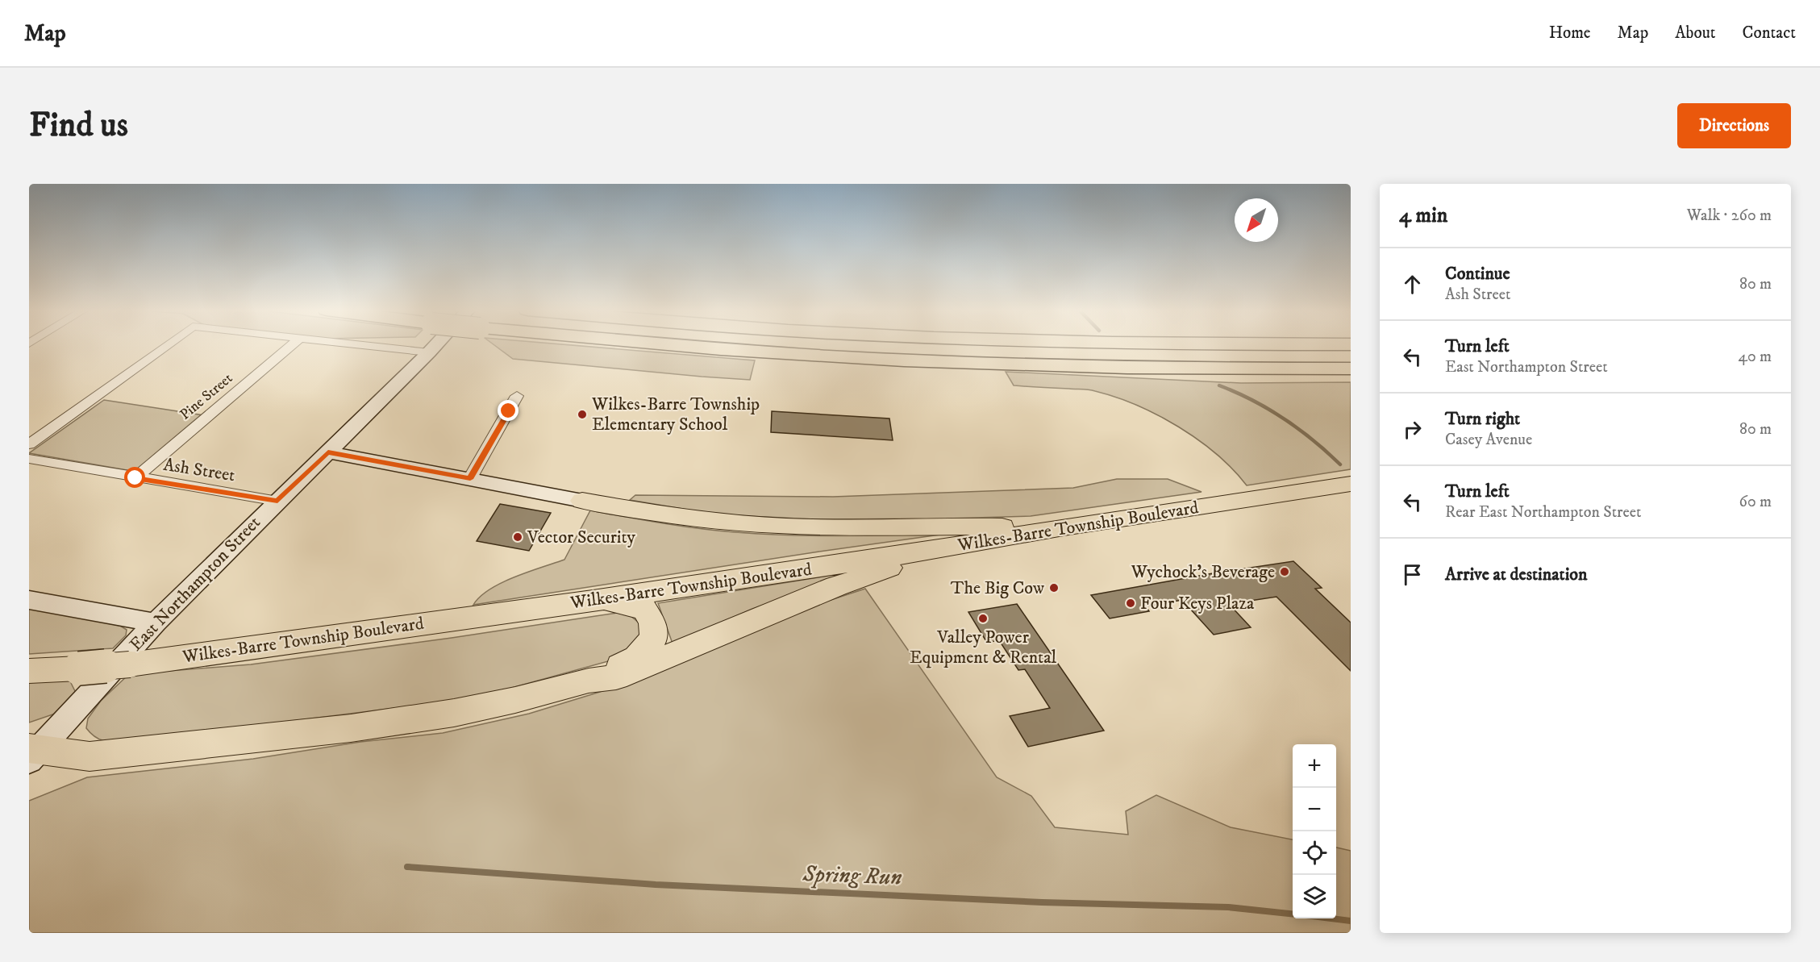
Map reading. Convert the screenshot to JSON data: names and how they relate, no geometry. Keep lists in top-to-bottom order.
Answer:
{
  "streets": {
    "main road": ["Wilkes-Barre Township Boulevard", "East Northampton Street"],
    "street": ["Pine Street", "Ash Street"]
  },
  "crossings": [
    ["Pine Street", "Ash Street"],
    ["Ash Street", "East Northampton Street"]
  ],
  "water": ["Spring Run"],
  "places": [
    "Wilkes-Barre Township Elementary School",
    "Vector Security",
    "Wychock's Beverage",
    "The Big Cow",
    "Four Keys Plaza",
    "Valley Power Equipment & Rental"
  ],
  "north": "bottom left",
  "page": {
    "header": "Map",
    "nav": [
      "Home",
      "Map",
      "About",
      "Contact"
    ],
    "buttons": "Directions",
    "title": "Find us",
    "heading": ["4 min", "Walk · 260 m"],
    "list": [
      ["Continue", "Ash Street", "80 m"],
      ["Turn left", "East Northampton Street", "40 m"],
      ["Turn right", "Casey Avenue", "80 m"],
      ["Turn left", "Rear East Northampton Street", "60 m"],
      "Arrive at destination"
    ],
    "map_buttons": ["+", "−"]
  }
}
